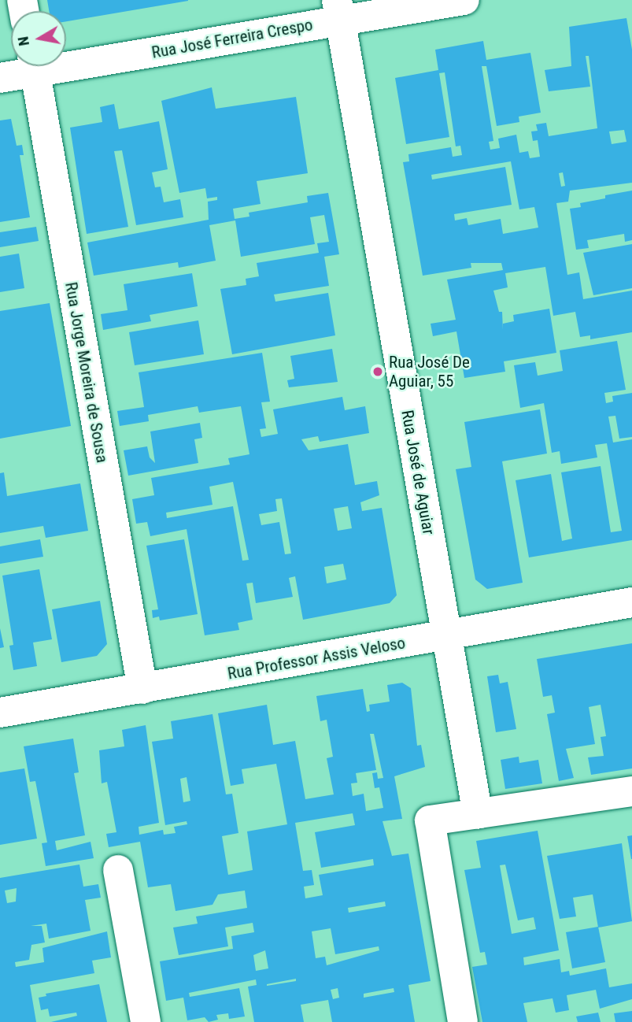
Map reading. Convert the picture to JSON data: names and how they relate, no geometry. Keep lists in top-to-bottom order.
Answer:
{
  "streets": {
    "street": [
      "Rua José Ferreira Crespo",
      "Rua Jorge Moreira de Sousa",
      "Rua José de Aguiar",
      "Rua Professor Assis Veloso"
    ]
  },
  "crossings": [
    ["Rua José Ferreira Crespo", "Rua José de Aguiar"],
    ["Rua Jorge Moreira de Sousa", "Rua Professor Assis Veloso"],
    ["Rua José de Aguiar", "Rua Professor Assis Veloso"]
  ],
  "places": ["Rua José De Aguiar, 55"],
  "north": "left"
}
